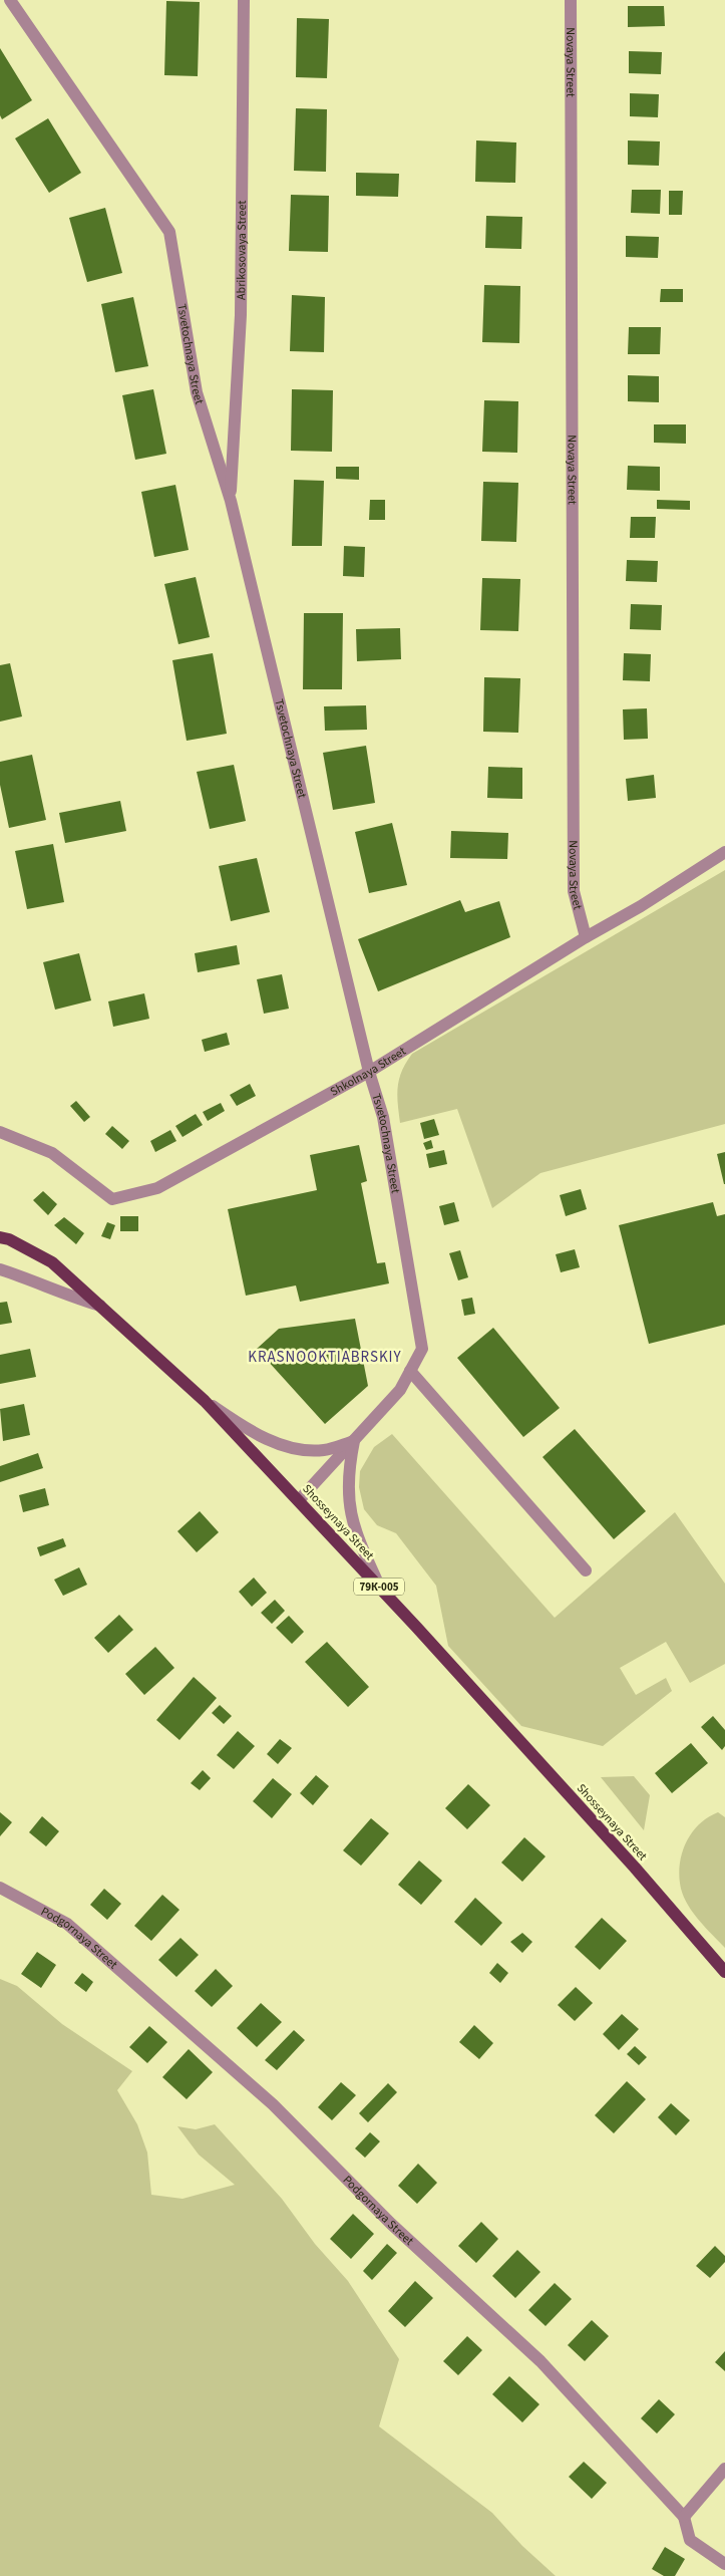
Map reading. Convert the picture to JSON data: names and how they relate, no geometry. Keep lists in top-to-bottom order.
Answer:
{
  "streets": {
    "main road": ["Shosseynaya Street", "79К-005"],
    "street": [
      "Novaya Street",
      "Abrikosovaya Street",
      "Tsvetochnaya Street",
      "Shkolnaya Street",
      "Podgornaya Street"
    ]
  },
  "crossings": [
    ["Novaya Street", "Shkolnaya Street"],
    ["Abrikosovaya Street", "Tsvetochnaya Street"],
    ["Tsvetochnaya Street", "Shkolnaya Street"],
    ["Tsvetochnaya Street", "Shosseynaya Street"]
  ],
  "districts": ["KRASNOOKTIABRSKIY"]
}
